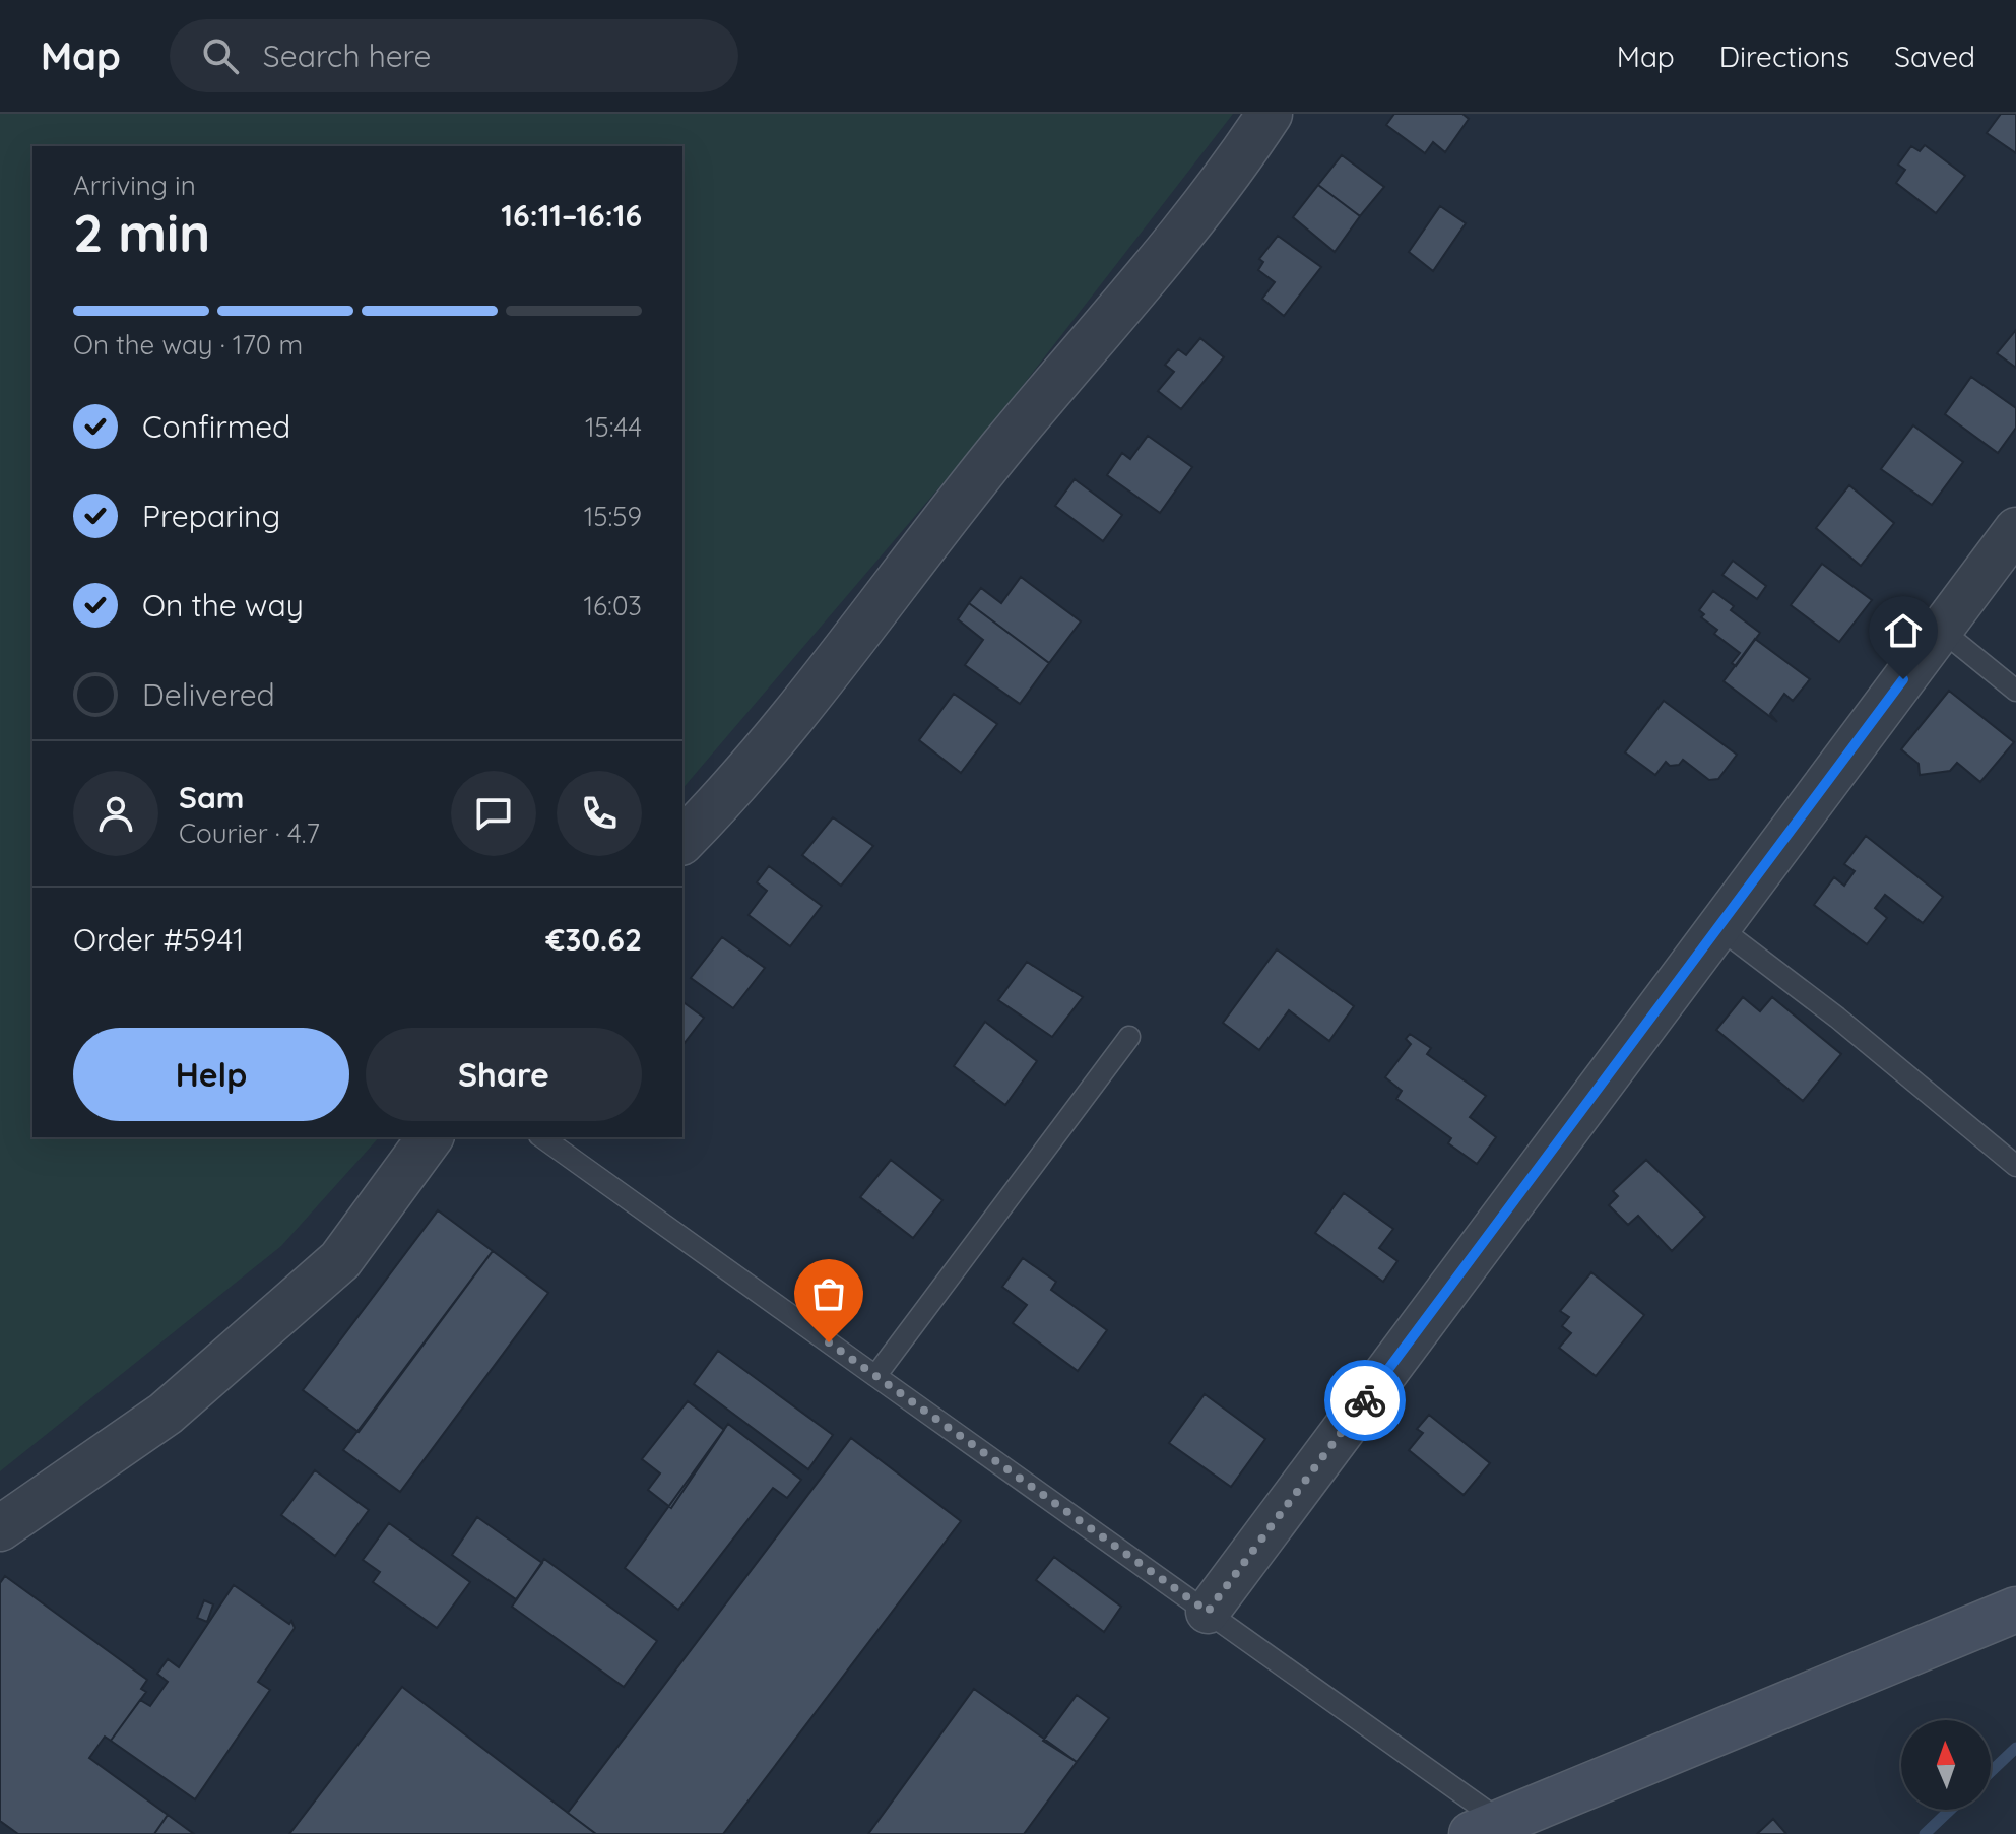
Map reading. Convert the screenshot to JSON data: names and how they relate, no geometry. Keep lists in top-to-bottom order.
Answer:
{
  "north": "top",
  "page": {
    "header": "Map",
    "search": "Search here",
    "nav": ["Map", "Directions", "Saved"],
    "heading": ["2 min", "Arriving in", "16:11–16:16"],
    "panel": [
      "Sam",
      "Courier · 4.7",
      "Order #5941",
      "€30.62"
    ],
    "bar": "On the way · 170 m",
    "list": [
      ["Confirmed", "15:44"],
      ["Preparing", "15:59"],
      ["On the way", "16:03"],
      "Delivered"
    ],
    "buttons": ["Help", "Share"]
  }
}
